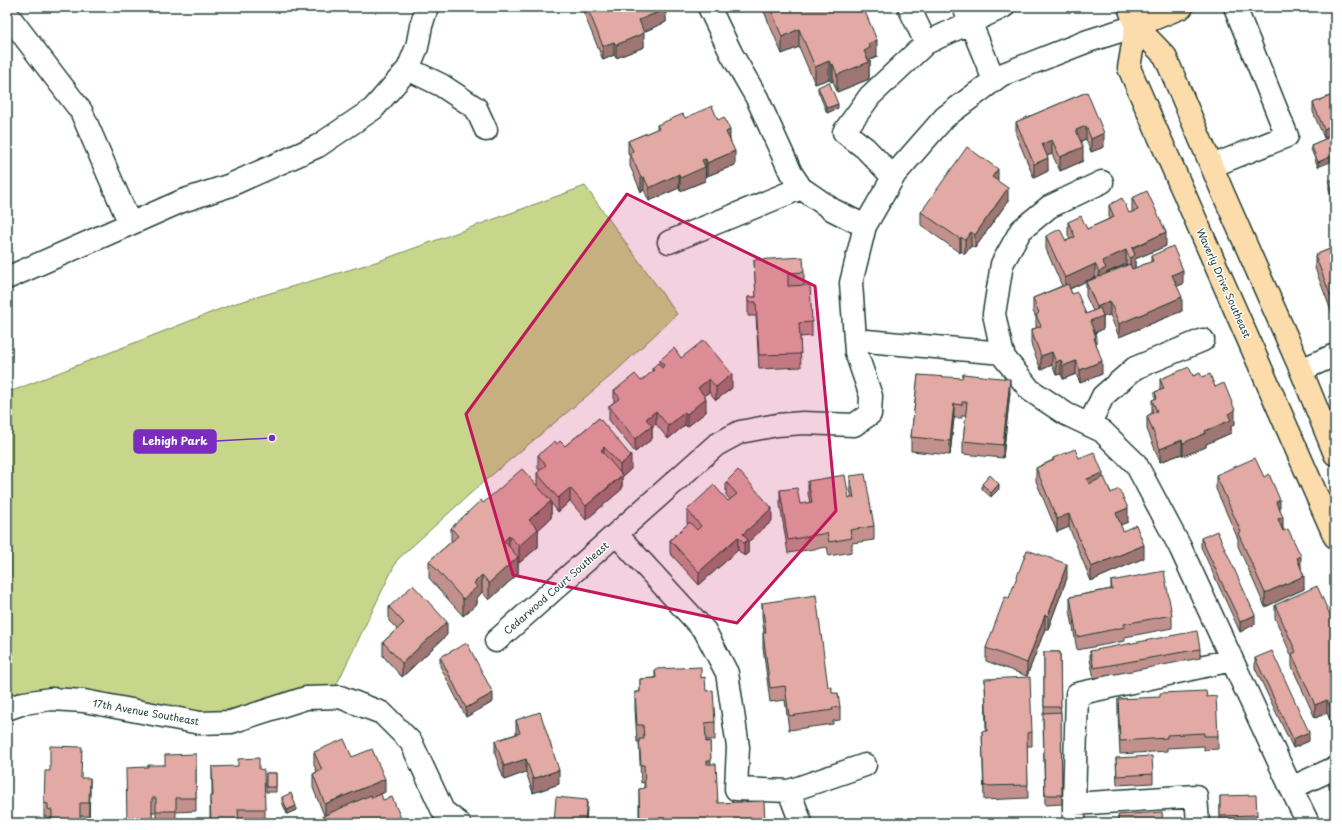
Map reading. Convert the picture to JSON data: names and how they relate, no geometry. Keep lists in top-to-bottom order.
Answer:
{
  "streets": {
    "main road": ["Waverly Drive Southeast"],
    "street": ["Cedarwood Court Southeast", "17th Avenue Southeast"]
  },
  "crossings": [
    ["Waverly Drive Southeast", "Cedarwood Court Southeast"]
  ],
  "places": ["Lehigh Park"]
}
